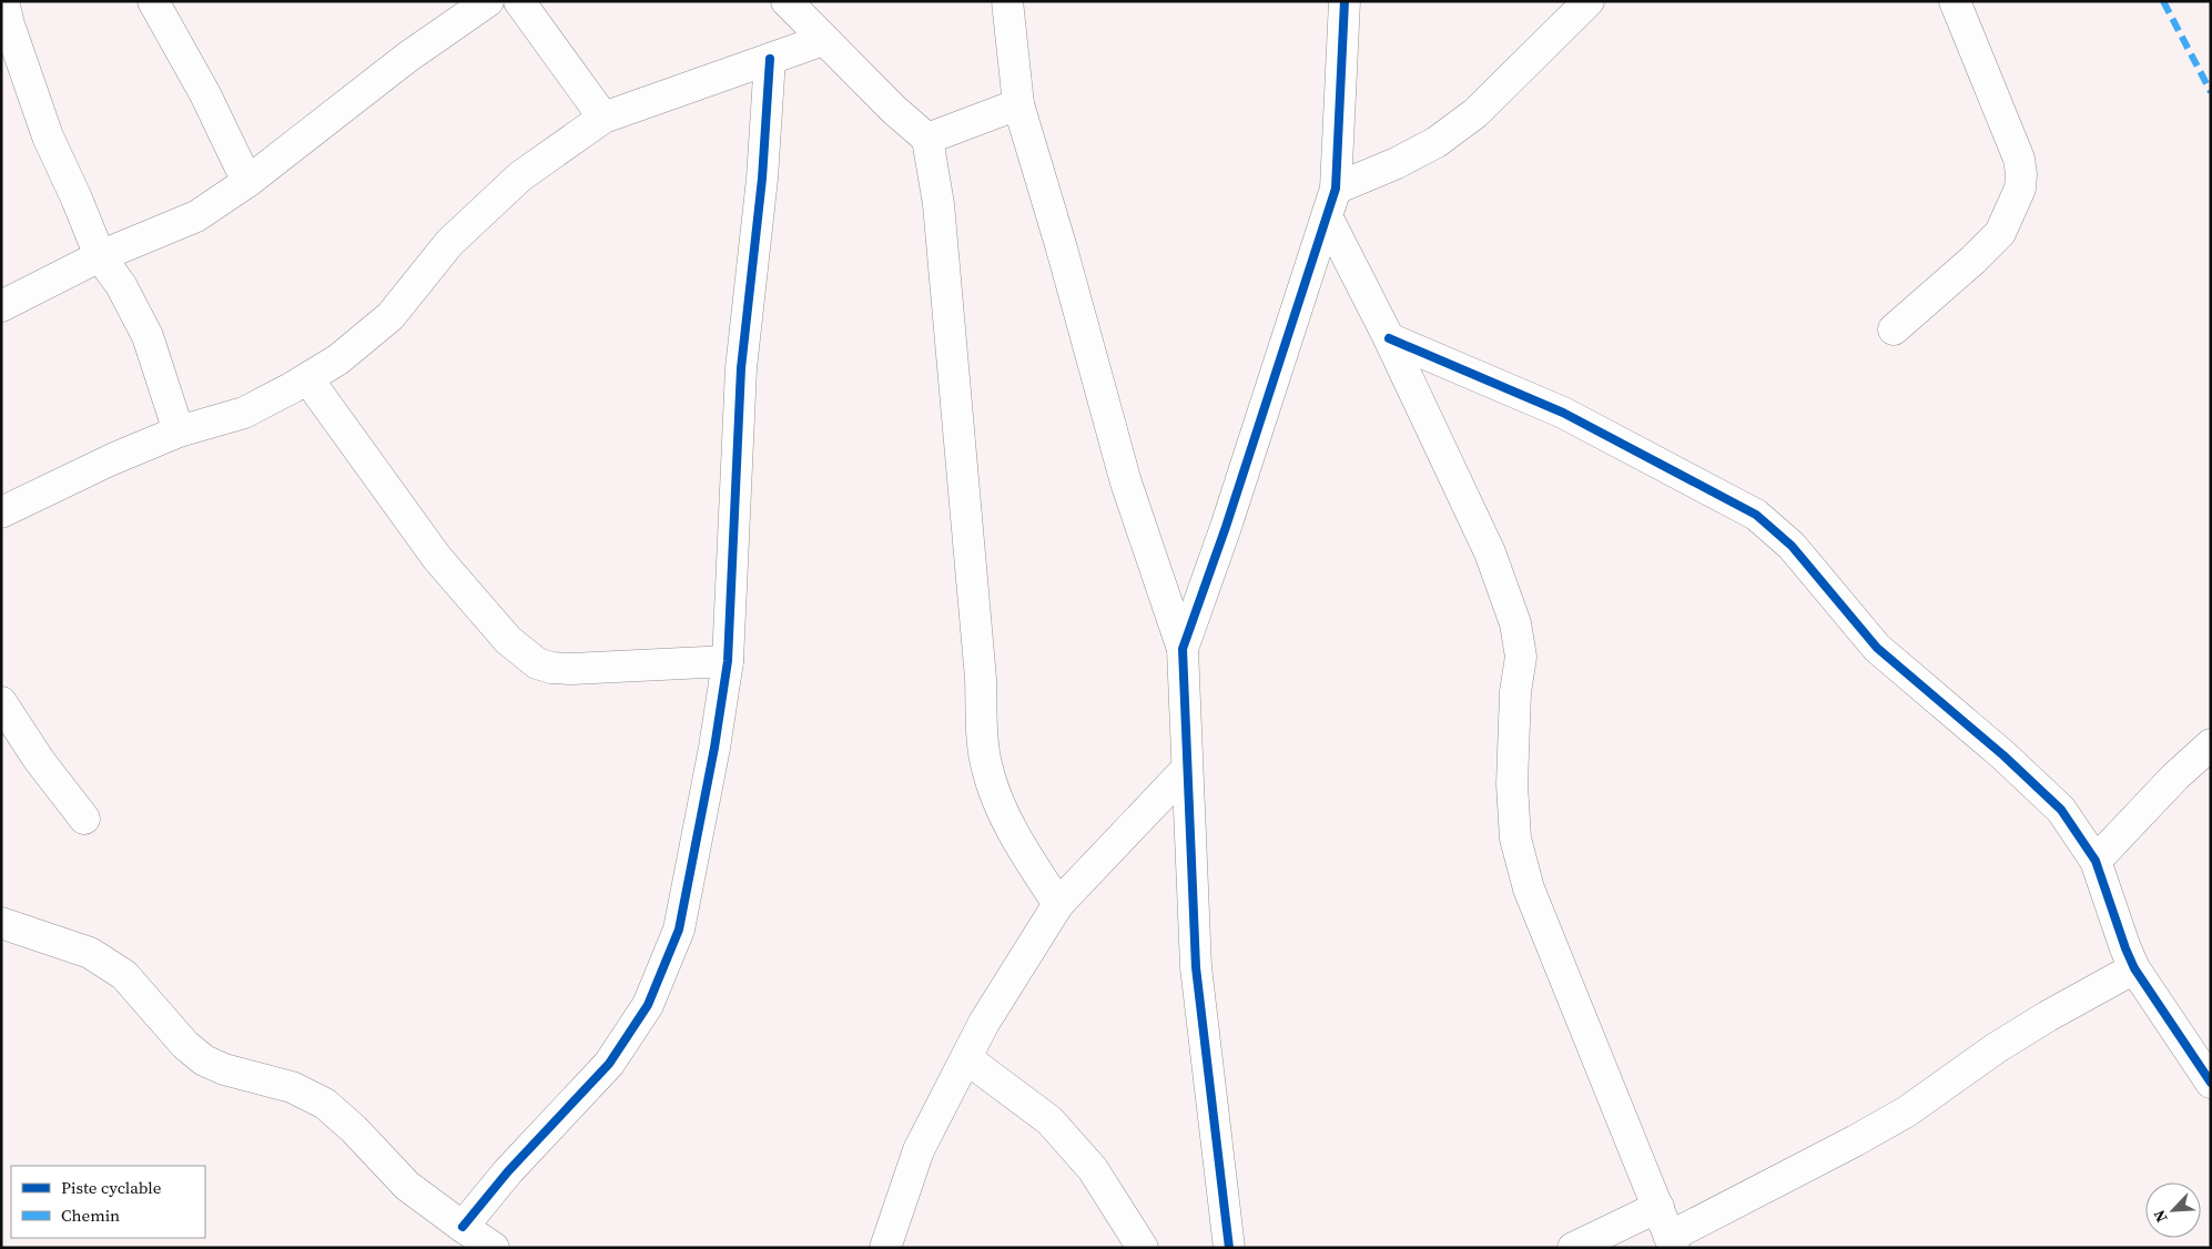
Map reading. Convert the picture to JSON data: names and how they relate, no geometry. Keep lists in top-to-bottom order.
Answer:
{
  "legend": ["Piste cyclable", "Chemin"],
  "north": "bottom left"
}
